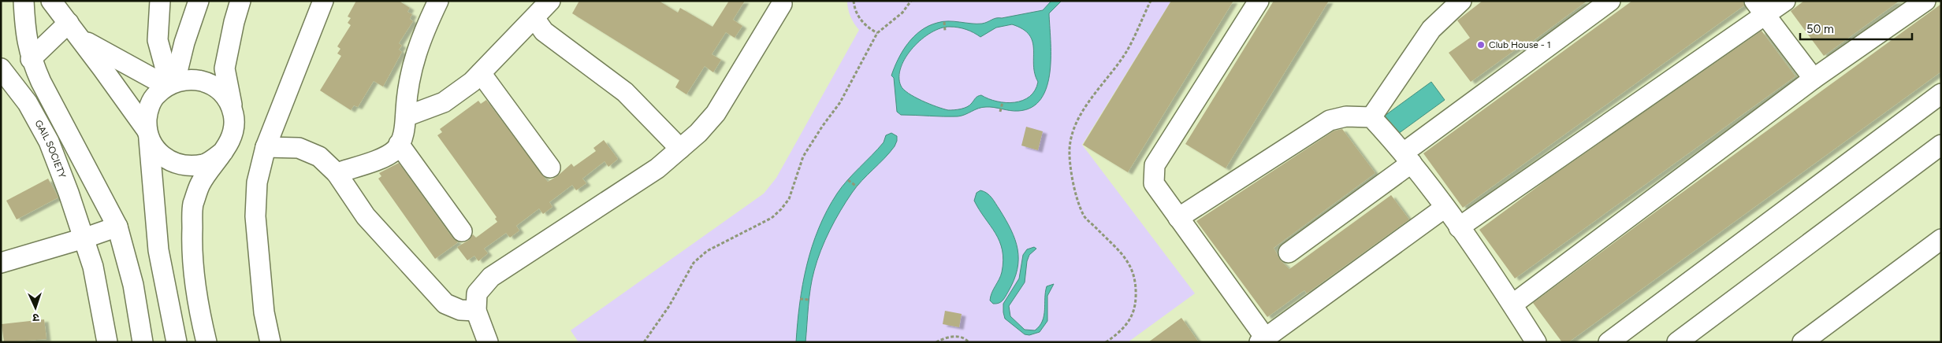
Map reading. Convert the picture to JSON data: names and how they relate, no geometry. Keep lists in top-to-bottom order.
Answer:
{
  "streets": {
    "street": ["GAIL SOCIETY"]
  },
  "places": ["Club House - 1"],
  "scale_bar": "50 m",
  "north": "bottom"
}
